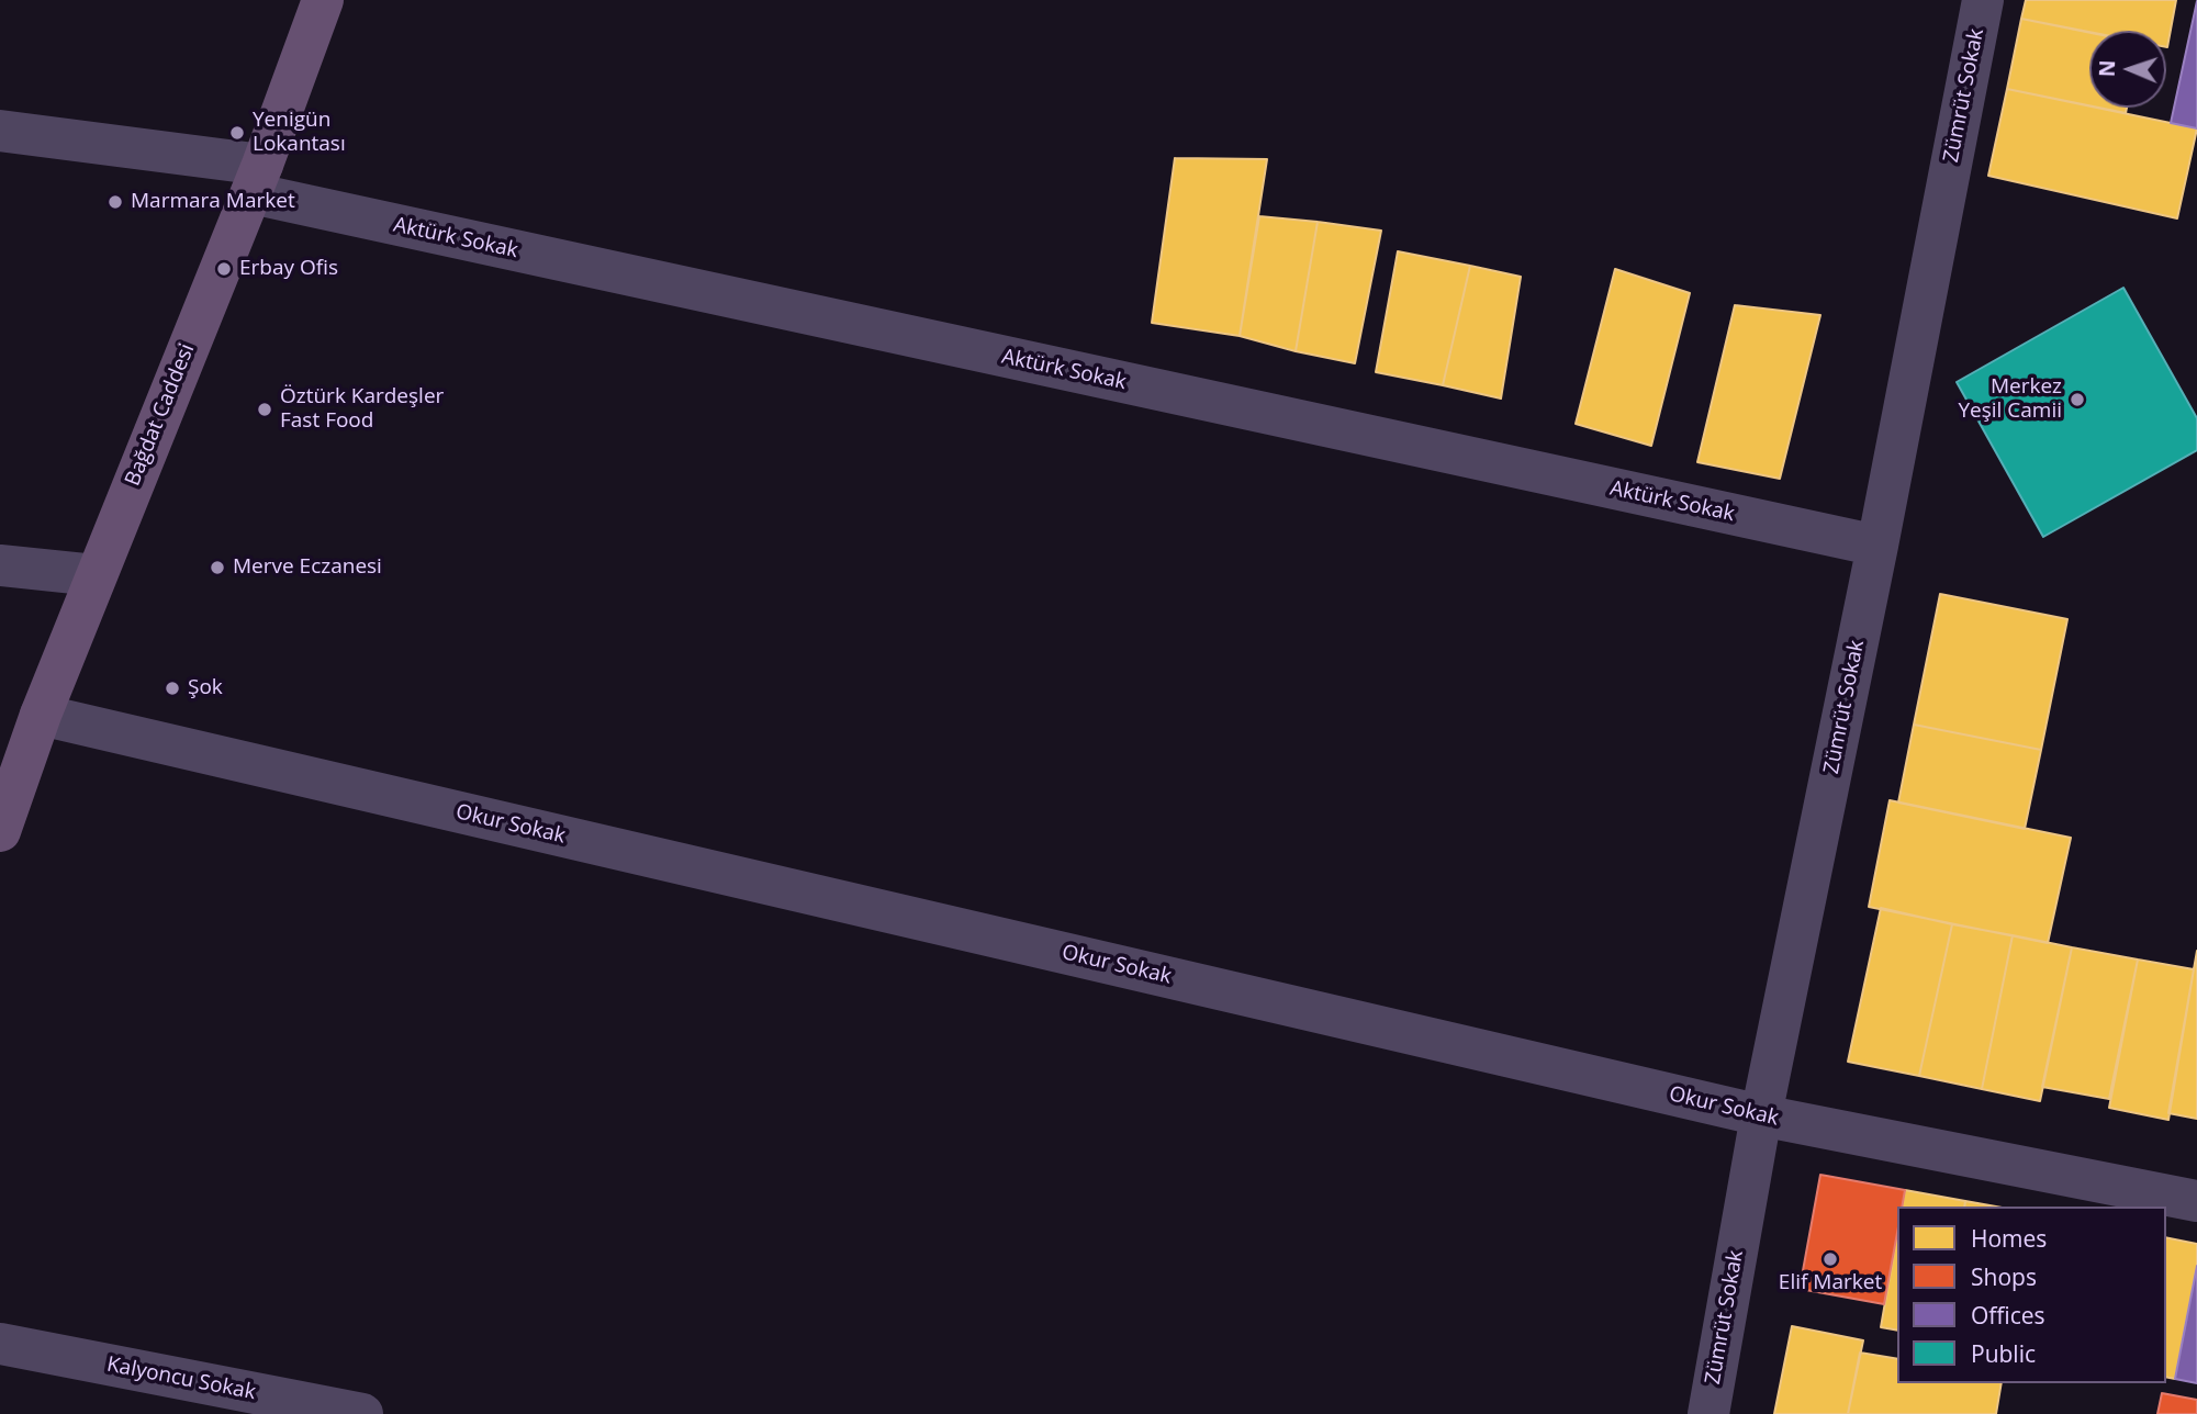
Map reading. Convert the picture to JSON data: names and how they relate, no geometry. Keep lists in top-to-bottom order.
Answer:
{
  "streets": {
    "main road": ["Bağdat Caddesi"],
    "street": [
      "Zümrüt Sokak",
      "Aktürk Sokak",
      "Okur Sokak",
      "Kalyoncu Sokak"
    ]
  },
  "crossings": [
    ["Zümrüt Sokak", "Aktürk Sokak"],
    ["Zümrüt Sokak", "Okur Sokak"],
    ["Aktürk Sokak", "Bağdat Caddesi"],
    ["Bağdat Caddesi", "Okur Sokak"]
  ],
  "places": [
    "Yenigün Lokantası",
    "Marmara Market",
    "Erbay Ofis",
    "Merkez Yeşil Camii",
    "Öztürk Kardeşler Fast Food",
    "Merve Eczanesi",
    "Şok",
    "Elif Market"
  ],
  "legend": [
    "Homes",
    "Shops",
    "Offices",
    "Public"
  ],
  "north": "left"
}
